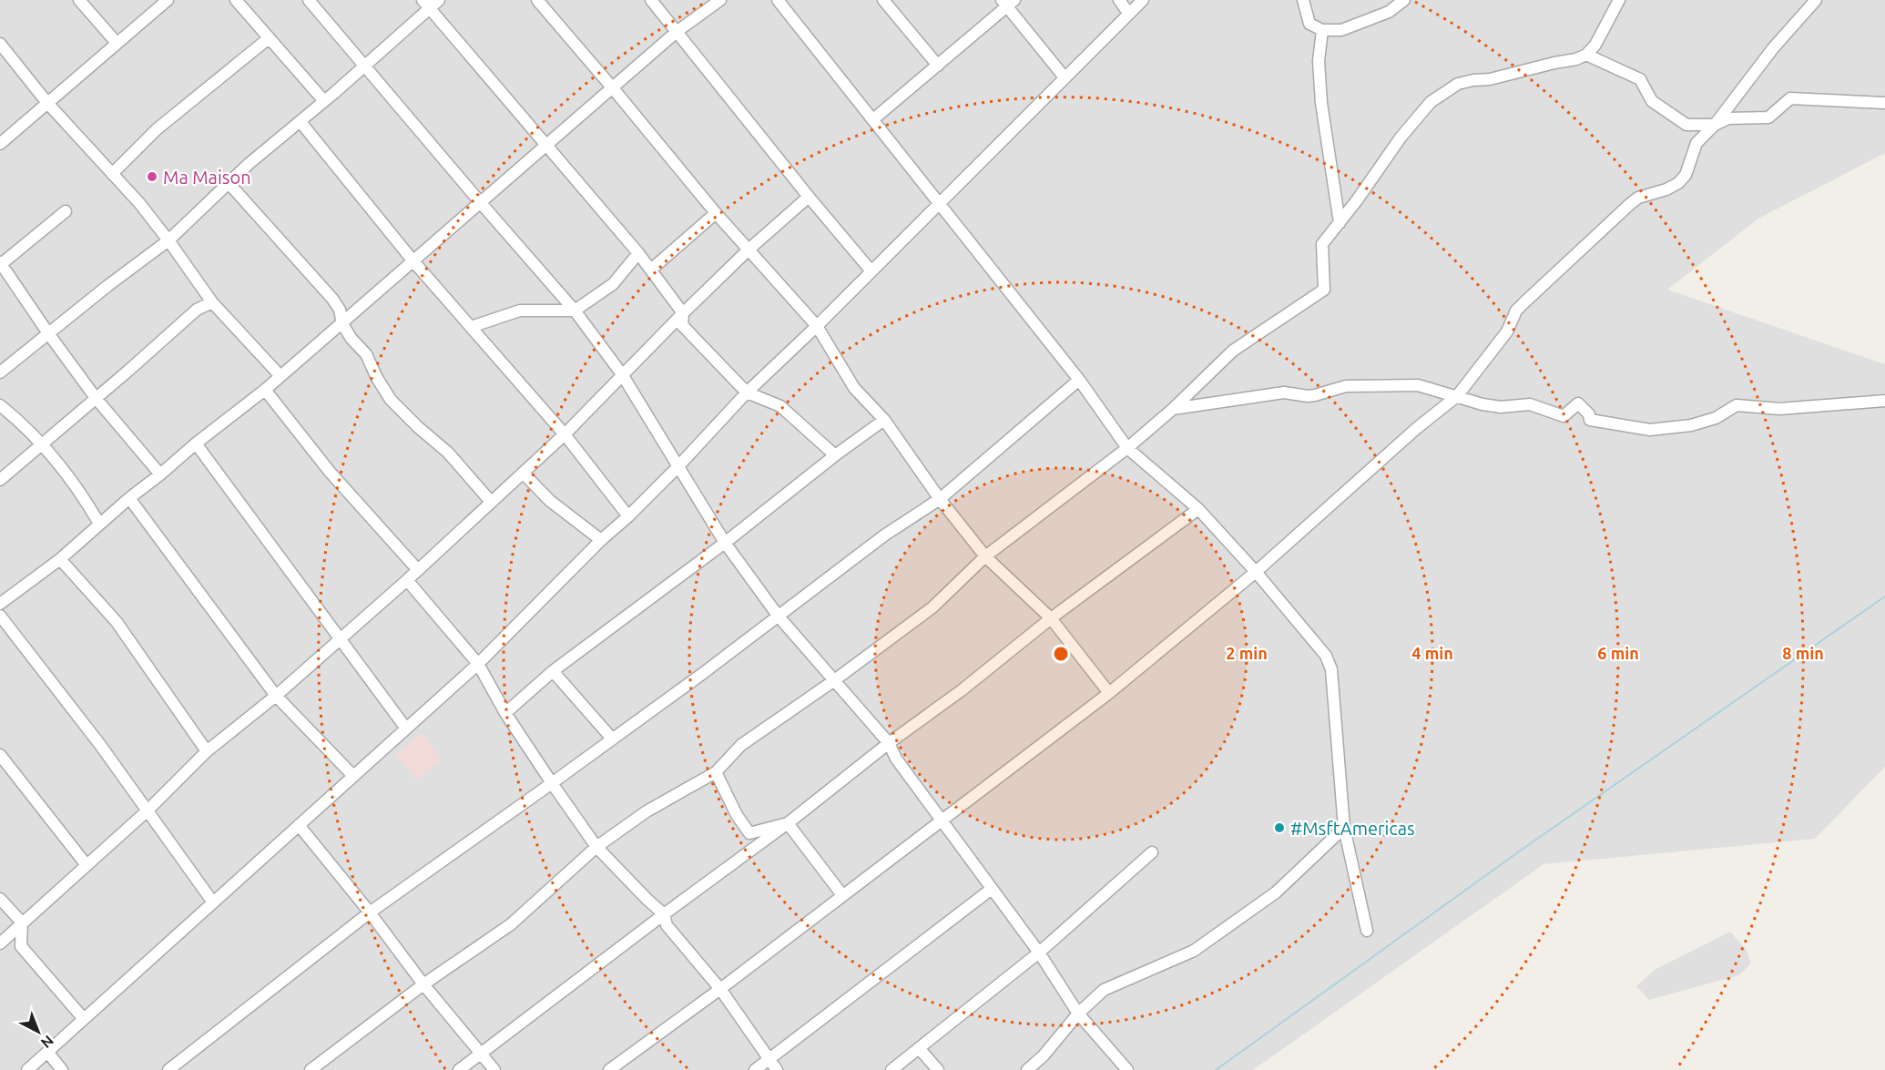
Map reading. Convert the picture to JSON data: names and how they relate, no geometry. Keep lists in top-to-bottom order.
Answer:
{
  "places": ["Ma Maison", "#MsftAmericas"],
  "north": "bottom right",
  "rings": [
    "2 min",
    "4 min",
    "6 min",
    "8 min"
  ]
}
